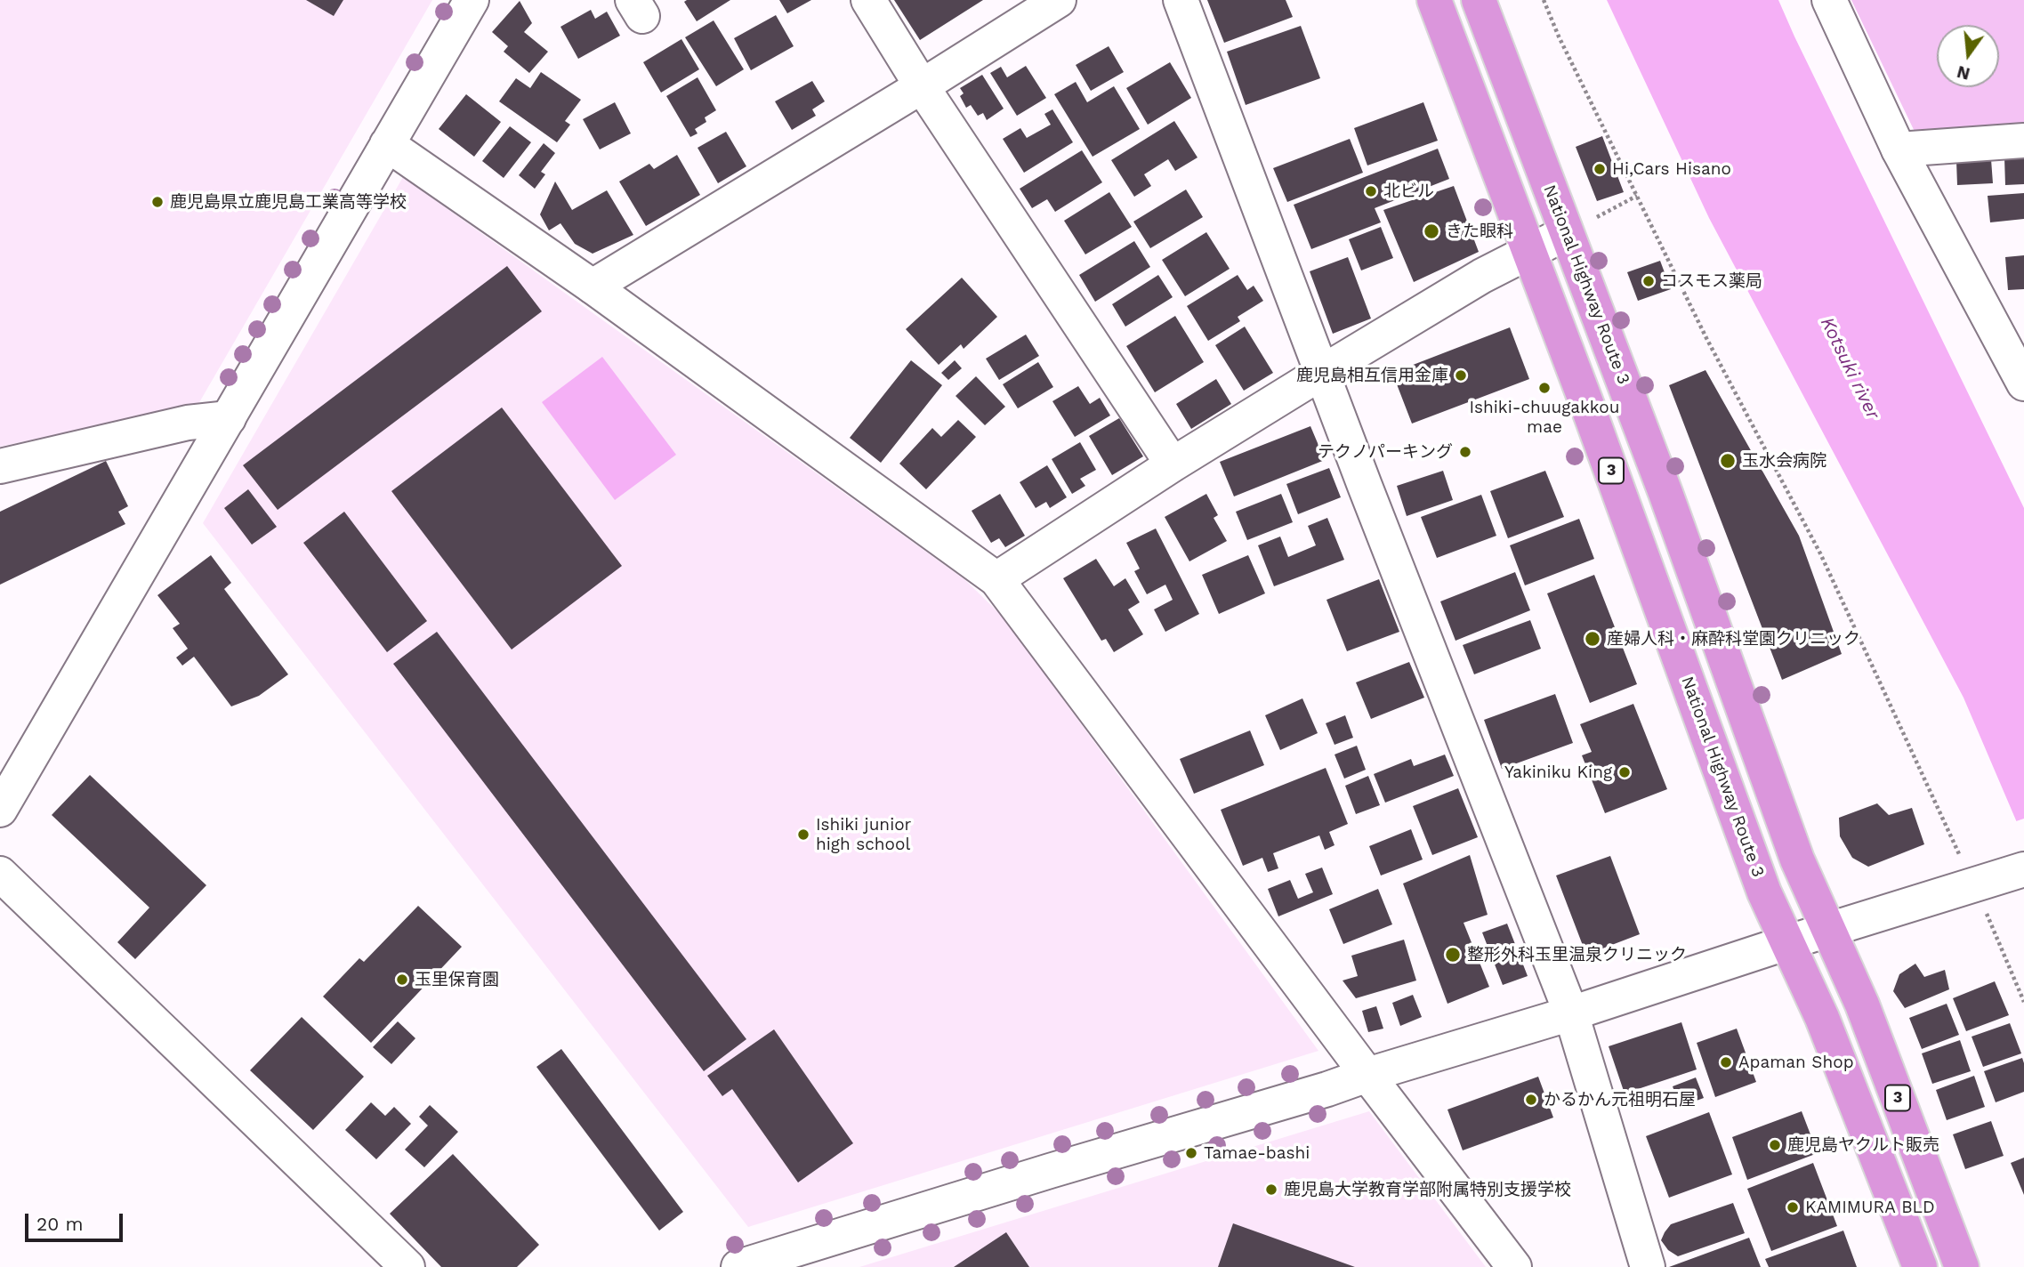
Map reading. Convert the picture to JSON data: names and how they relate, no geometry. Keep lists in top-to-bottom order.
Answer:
{
  "streets": {
    "highway": ["National Highway Route 3", "3"]
  },
  "water": ["Kotsuki river"],
  "places": [
    "Hi,Cars Hisano",
    "北ビル",
    "鹿児島県立鹿児島工業高等学校",
    "きた眼科",
    "コスモス薬局",
    "鹿児島相互信用金庫",
    "Ishiki-chuugakkou mae",
    "テクノパーキング",
    "玉水会病院",
    "産婦人科・麻酔科堂園クリニック",
    "Yakiniku King",
    "Ishiki junior high school",
    "整形外科玉里温泉クリニック",
    "玉里保育園",
    "Apaman Shop",
    "かるかん元祖明石屋",
    "鹿児島ヤクルト販売",
    "Tamae-bashi",
    "鹿児島大学教育学部附属特別支援学校",
    "KAMIMURA BLD"
  ],
  "scale_bar": "20 m",
  "north": "bottom"
}
